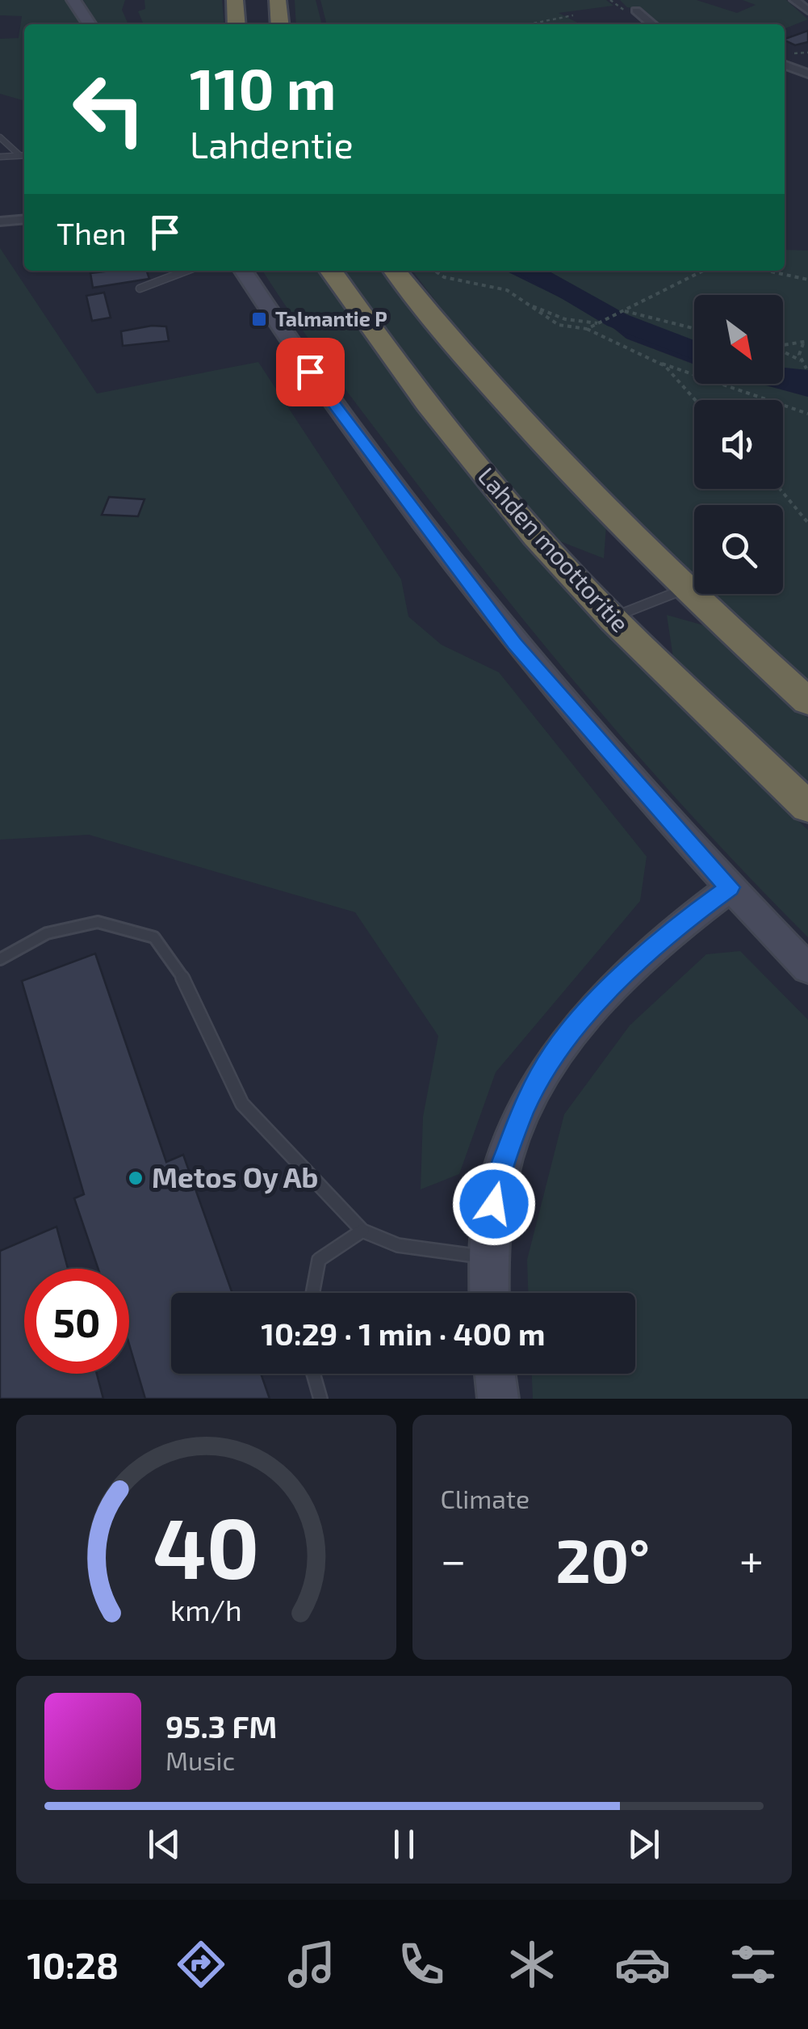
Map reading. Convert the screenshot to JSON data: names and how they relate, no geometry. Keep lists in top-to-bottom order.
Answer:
{
  "streets": {
    "highway": ["Lahden moottoritie"]
  },
  "places": {
    "transit": ["Talmantie P"],
    "other": ["Metos Oy Ab"]
  },
  "north": "bottom right",
  "page": {
    "turn": ["110 m", "Lahdentie"],
    "then": "Then",
    "limit": "50",
    "trip": "10:29 · 1 min · 400 m",
    "tile": "Climate",
    "heat": ["−", "20°", "+"],
    "song": ["95.3 FM", "Music"],
    "tabs": "10:28",
    "gauge": ["40", "km/h"]
  }
}
